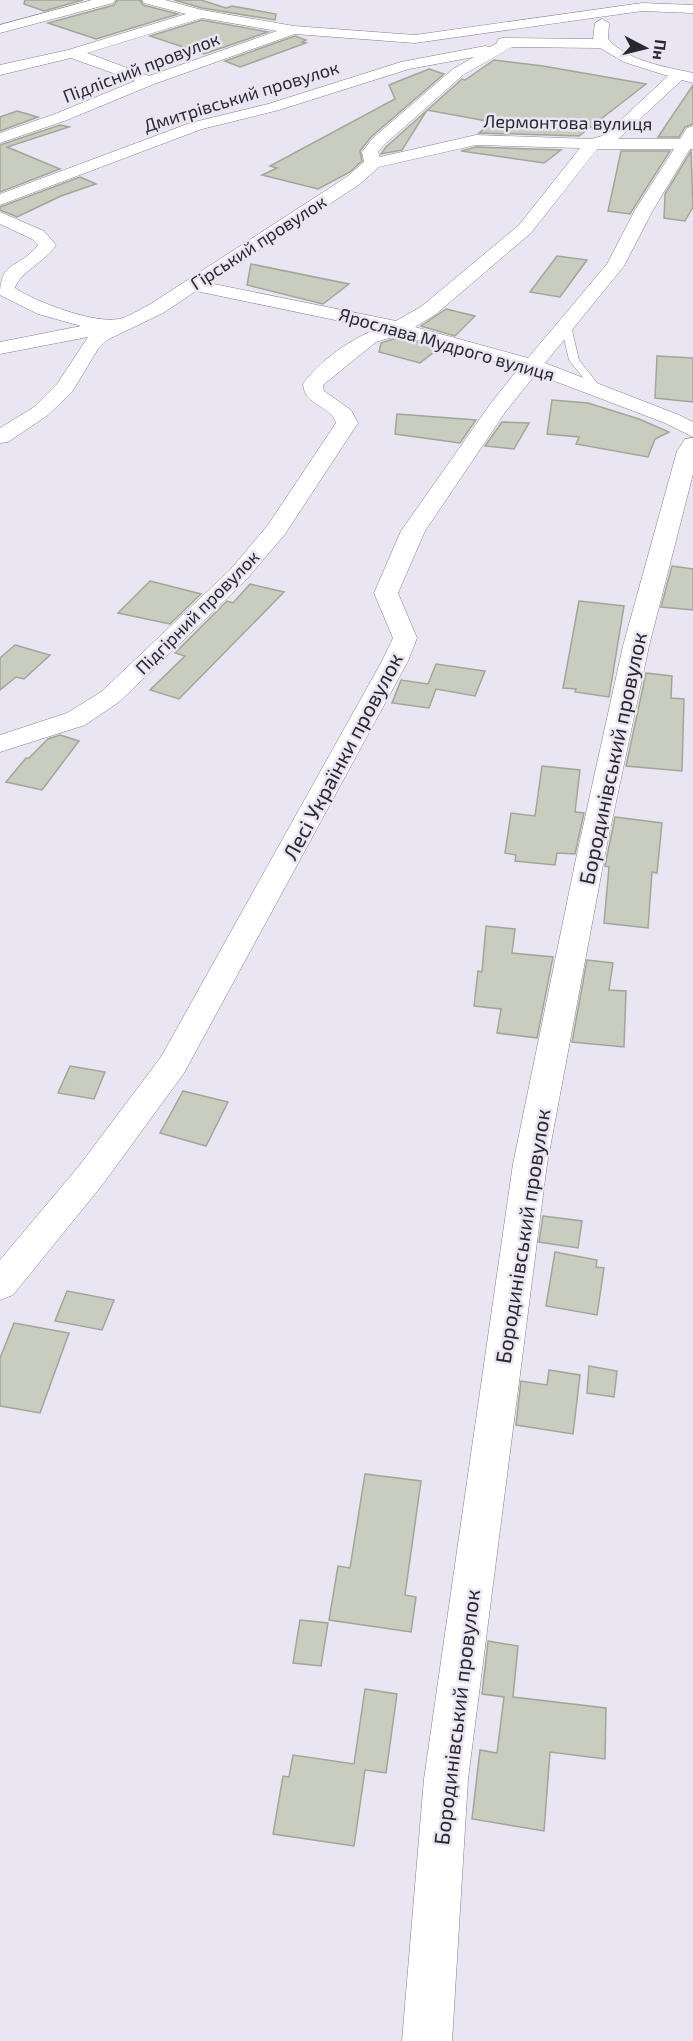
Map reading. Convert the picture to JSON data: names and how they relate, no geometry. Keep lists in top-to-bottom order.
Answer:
{
  "streets": {
    "street": [
      "Підлісний провулок",
      "Дмитрівський провулок",
      "Лермонтова вулиця",
      "Гірський провулок",
      "Ярослава Мудрого вулиця",
      "Підгірний провулок",
      "Лесі Українки провулок",
      "Бородинівський провулок"
    ]
  },
  "crossings": [
    ["Лермонтова вулиця", "Гірський провулок"],
    ["Лермонтова вулиця", "Підгірний провулок"],
    ["Лермонтова вулиця", "Лесі Українки провулок"],
    ["Гірський провулок", "Ярослава Мудрого вулиця"],
    ["Ярослава Мудрого вулиця", "Підгірний провулок"],
    ["Ярослава Мудрого вулиця", "Лесі Українки провулок"]
  ],
  "north": "right"
}
